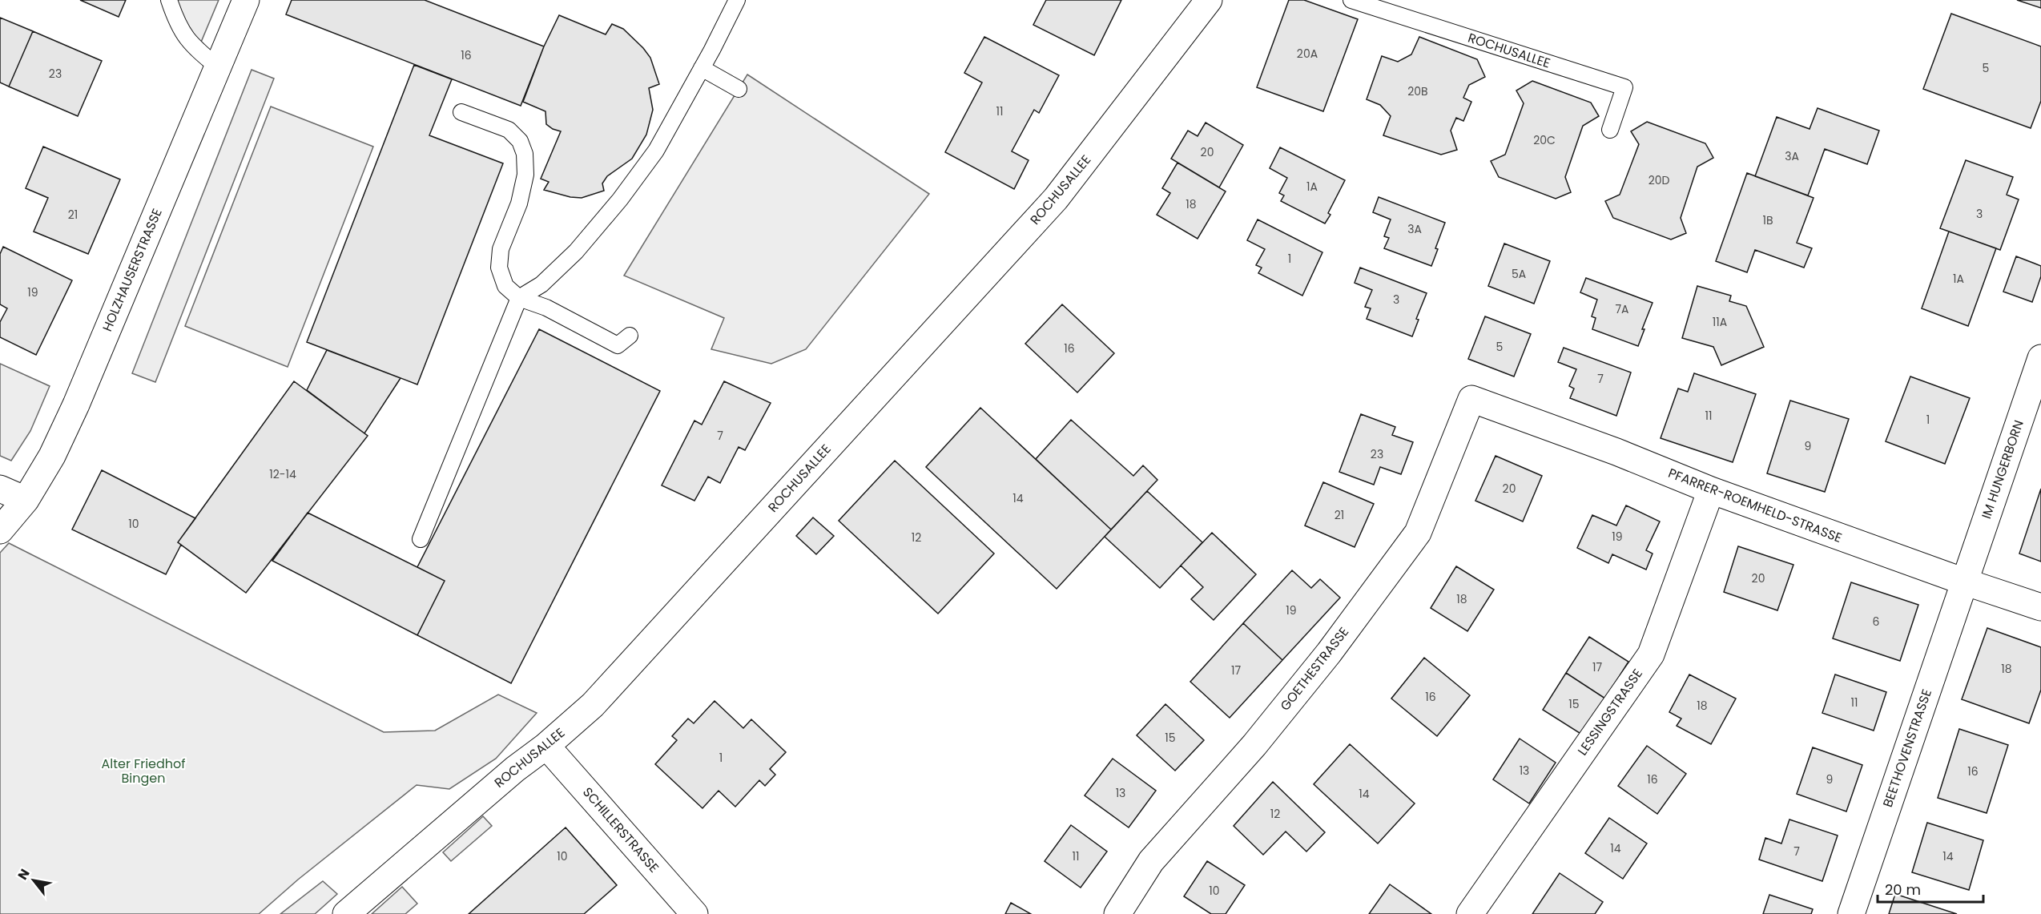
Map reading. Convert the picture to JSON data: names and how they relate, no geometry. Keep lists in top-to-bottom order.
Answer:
{
  "streets": {
    "street": [
      "ROCHUSALLEE",
      "HOLZHAUSERSTRASSE",
      "IM HUNGERBORN",
      "PFARRER-ROEMHELD-STRASSE",
      "GOETHESTRASSE",
      "LESSINGSTRASSE",
      "BEETHOVENSTRASSE",
      "SCHILLERSTRASSE"
    ]
  },
  "crossings": [
    ["ROCHUSALLEE", "SCHILLERSTRASSE"],
    ["IM HUNGERBORN", "PFARRER-ROEMHELD-STRASSE"],
    ["IM HUNGERBORN", "BEETHOVENSTRASSE"],
    ["PFARRER-ROEMHELD-STRASSE", "GOETHESTRASSE"],
    ["PFARRER-ROEMHELD-STRASSE", "LESSINGSTRASSE"],
    ["PFARRER-ROEMHELD-STRASSE", "BEETHOVENSTRASSE"]
  ],
  "parks": ["Alter Friedhof Bingen"],
  "house_numbers": [
    "20A",
    "16",
    "5",
    "23",
    "20B",
    "11",
    "20C",
    "20",
    "3A",
    "20D",
    "1A",
    "18",
    "3",
    "21",
    "1B",
    "3A",
    "1",
    "5A",
    "1A",
    "19",
    "3",
    "7A",
    "11A",
    "5",
    "16",
    "7",
    "11",
    "1",
    "7",
    "9",
    "23",
    "12-14",
    "20",
    "14",
    "21",
    "10",
    "19",
    "12",
    "20",
    "18",
    "19",
    "6",
    "17",
    "18",
    "17",
    "16",
    "11",
    "15",
    "18",
    "15",
    "1",
    "13",
    "16",
    "16",
    "9",
    "13",
    "14",
    "12",
    "14",
    "7",
    "10",
    "11",
    "14",
    "10"
  ],
  "scale_bar": "20 m",
  "north": "top left"
}
